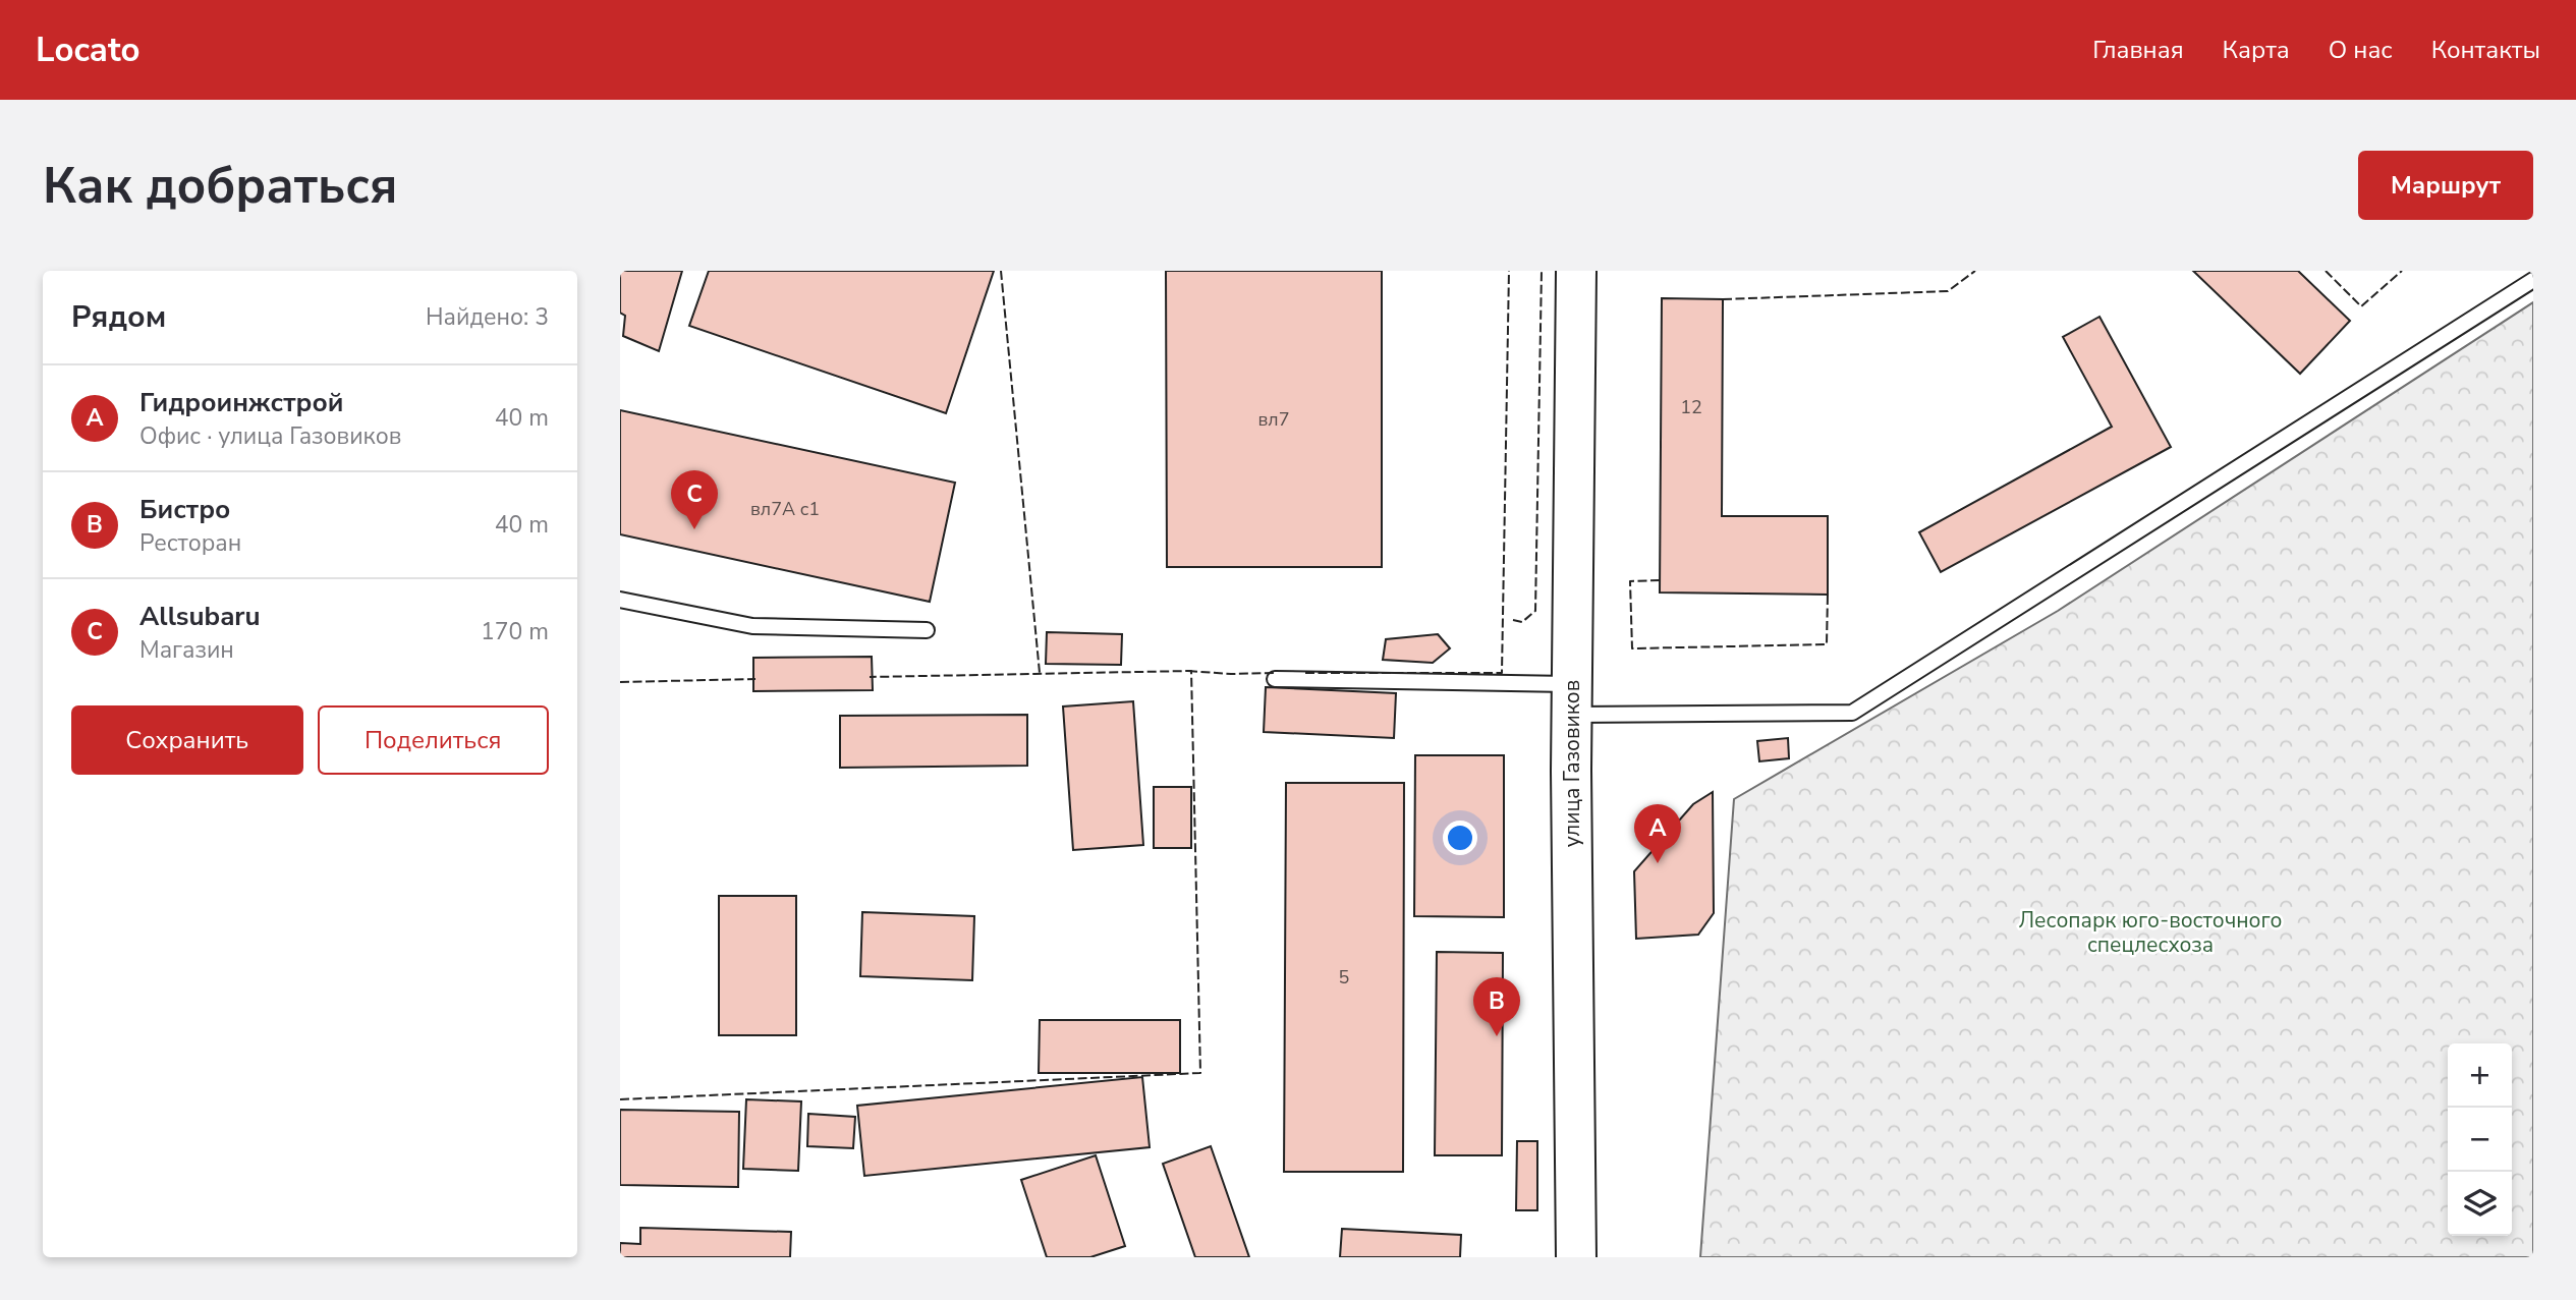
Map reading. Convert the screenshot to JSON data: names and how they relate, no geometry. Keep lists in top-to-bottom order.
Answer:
{
  "streets": {
    "street": ["улица Газовиков"]
  },
  "parks": ["Лесопарк юго-восточного спецлесхоза"],
  "house_numbers": [
    "12",
    "вл7",
    "вл7А с1",
    "5"
  ],
  "page": {
    "header": "Locato",
    "nav": [
      "Главная",
      "Карта",
      "О нас",
      "Контакты"
    ],
    "buttons": [
      "Маршрут",
      ["Сохранить", "Поделиться"]
    ],
    "title": "Как добраться",
    "heading": ["Рядом", "Найдено: 3"],
    "list": [
      {
        "mark": "A",
        "name": "Гидроинжстрой",
        "note": "Офис · улица Газовиков",
        "value": "40 m"
      },
      {
        "mark": "B",
        "name": "Бистро",
        "note": "Ресторан",
        "value": "40 m"
      },
      {
        "mark": "C",
        "name": "Allsubaru",
        "note": "Магазин",
        "value": "170 m"
      }
    ],
    "pins": ["C", "A", "B"],
    "map_buttons": ["+", "−"]
  }
}
